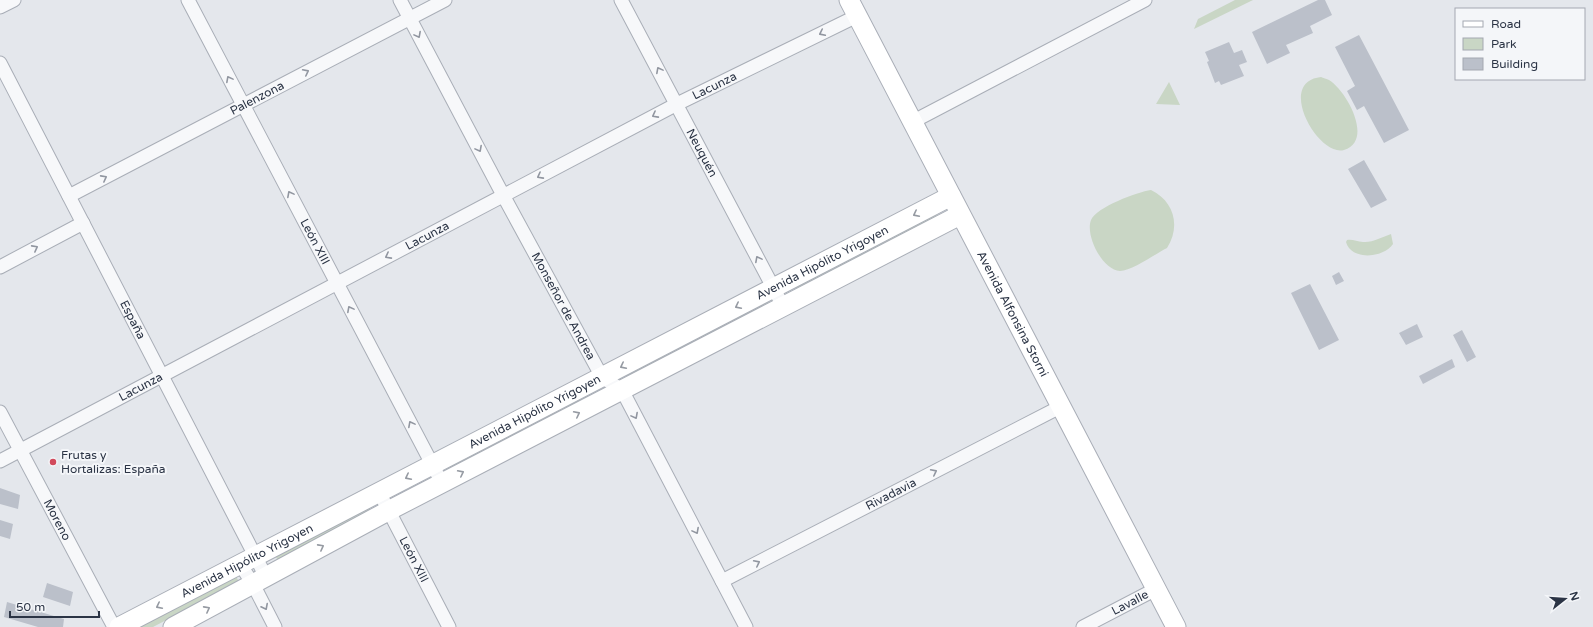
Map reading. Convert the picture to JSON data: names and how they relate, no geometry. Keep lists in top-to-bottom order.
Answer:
{
  "streets": {
    "main road": ["Avenida Hipólito Yrigoyen", "Avenida Alfonsina Storni"],
    "street": [
      "Lacunza",
      "Palenzona",
      "Neuquén",
      "León XIII",
      "Monseñor de Andrea",
      "España",
      "Rivadavia",
      "Moreno",
      "Lavalle"
    ]
  },
  "crossings": [
    ["Lacunza", "Neuquén"],
    ["Lacunza", "León XIII"],
    ["Lacunza", "Monseñor de Andrea"],
    ["Lacunza", "Avenida Alfonsina Storni"],
    ["Lacunza", "España"],
    ["Lacunza", "Moreno"],
    ["Palenzona", "León XIII"],
    ["Palenzona", "Monseñor de Andrea"],
    ["Palenzona", "España"],
    ["Neuquén", "Avenida Hipólito Yrigoyen"],
    ["León XIII", "Avenida Hipólito Yrigoyen"],
    ["Avenida Hipólito Yrigoyen", "Monseñor de Andrea"],
    ["Avenida Hipólito Yrigoyen", "Avenida Alfonsina Storni"],
    ["Avenida Hipólito Yrigoyen", "España"],
    ["Avenida Alfonsina Storni", "Rivadavia"],
    ["Avenida Alfonsina Storni", "Lavalle"]
  ],
  "one_way": [
    "Lacunza",
    "Palenzona",
    "Neuquén",
    "León XIII",
    "Monseñor de Andrea",
    "Rivadavia"
  ],
  "places": ["Frutas y Hortalizas: España"],
  "legend": ["Road", "Park", "Building"],
  "scale_bar": "50 m",
  "north": "right"
}
